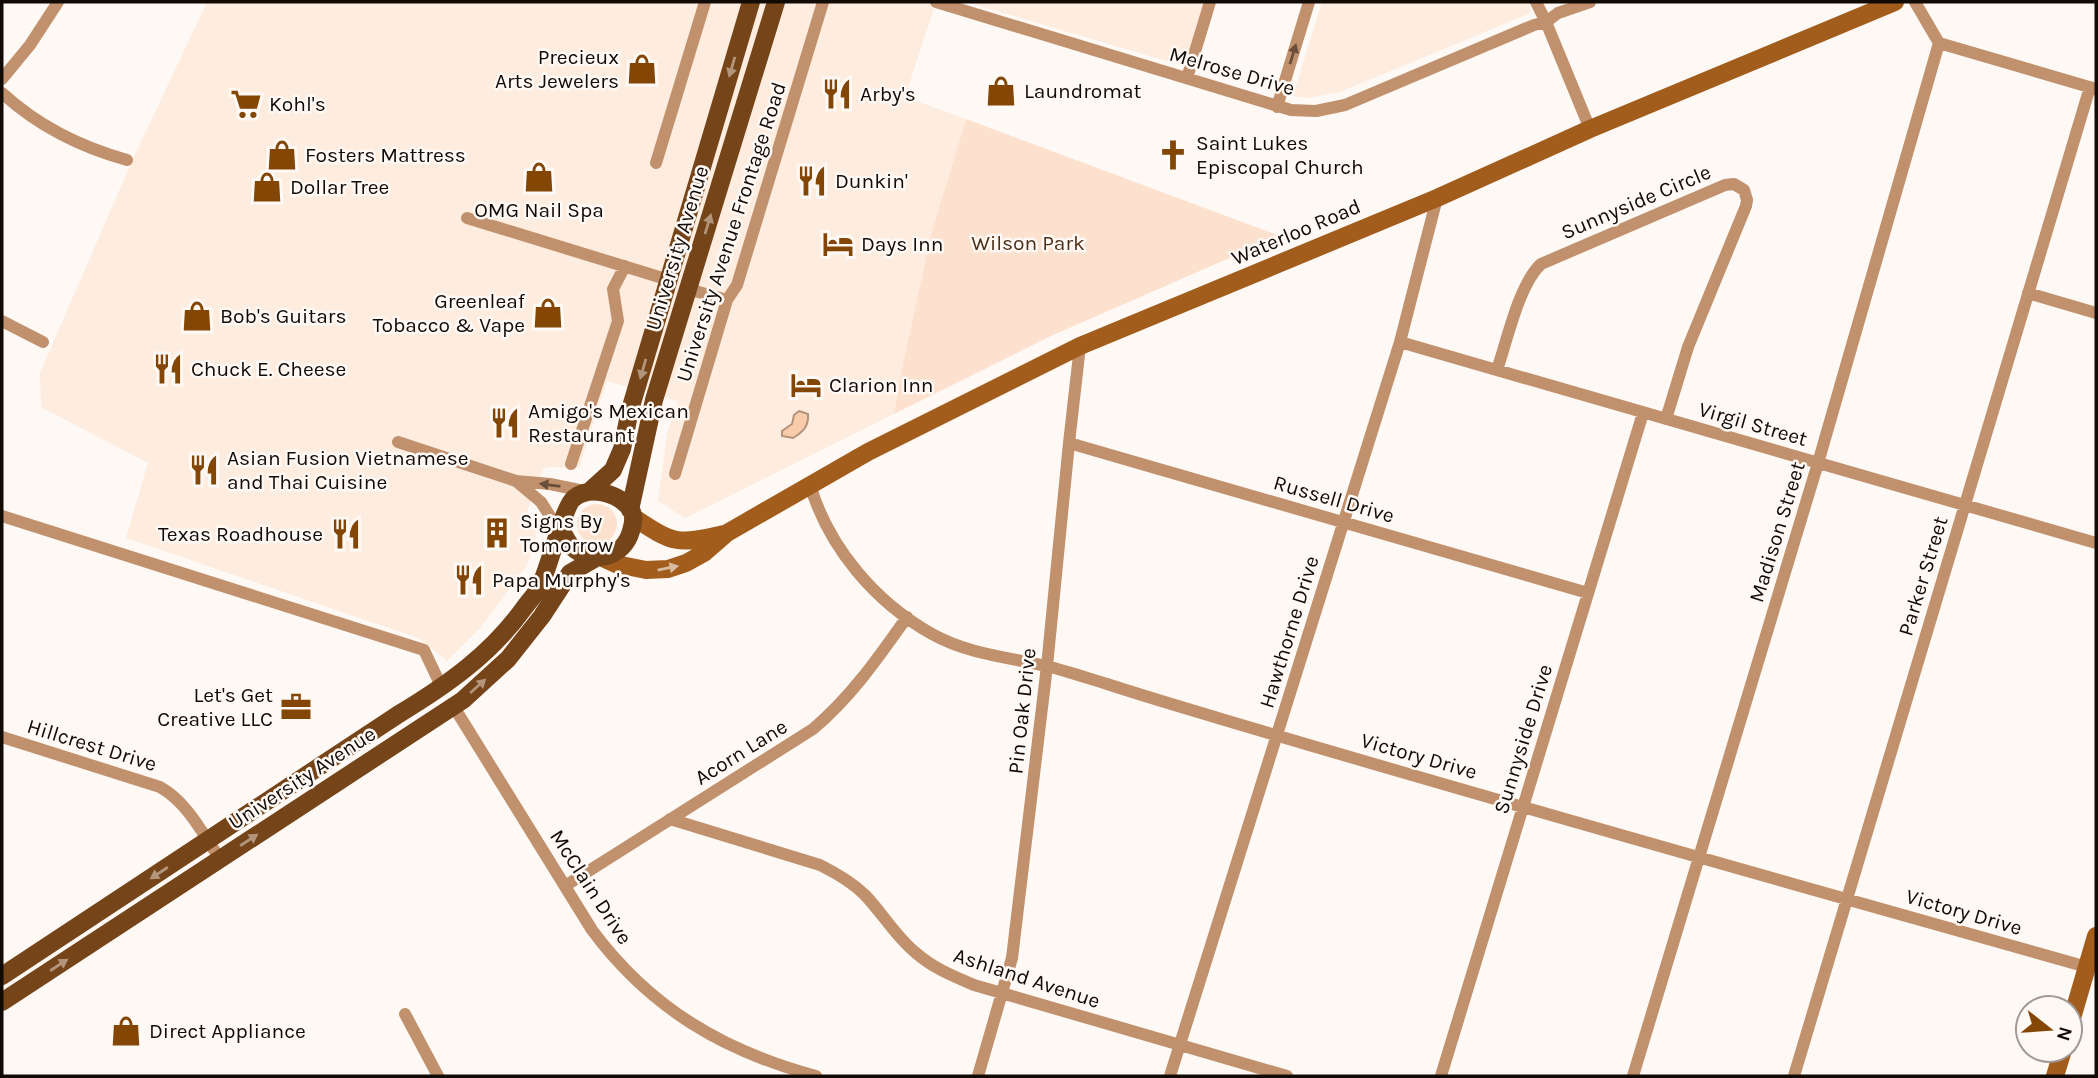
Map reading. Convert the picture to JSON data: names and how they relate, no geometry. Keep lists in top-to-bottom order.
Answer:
{
  "streets": {
    "main road": ["Waterloo Road", "University Avenue"],
    "street": [
      "Melrose Drive",
      "Sunnyside Circle",
      "University Avenue Frontage Road",
      "Virgil Street",
      "Russell Drive",
      "Madison Street",
      "Parker Street",
      "Hawthorne Drive",
      "Pin Oak Drive",
      "Sunnyside Drive",
      "Hillcrest Drive",
      "Acorn Lane",
      "Victory Drive",
      "McClain Drive",
      "Ashland Avenue"
    ]
  },
  "crossings": [
    ["Sunnyside Circle", "Virgil Street"],
    ["Waterloo Road", "University Avenue"],
    ["Waterloo Road", "Hawthorne Drive"],
    ["Waterloo Road", "Pin Oak Drive"],
    ["Waterloo Road", "Victory Drive"],
    ["University Avenue", "Hillcrest Drive"],
    ["University Avenue", "McClain Drive"],
    ["Virgil Street", "Madison Street"],
    ["Virgil Street", "Parker Street"],
    ["Virgil Street", "Hawthorne Drive"],
    ["Virgil Street", "Sunnyside Drive"],
    ["Russell Drive", "Hawthorne Drive"],
    ["Russell Drive", "Pin Oak Drive"],
    ["Russell Drive", "Sunnyside Drive"],
    ["Madison Street", "Victory Drive"],
    ["Parker Street", "Victory Drive"],
    ["Hawthorne Drive", "Victory Drive"],
    ["Hawthorne Drive", "Ashland Avenue"],
    ["Pin Oak Drive", "Victory Drive"],
    ["Pin Oak Drive", "Ashland Avenue"],
    ["Sunnyside Drive", "Victory Drive"],
    ["Acorn Lane", "Victory Drive"],
    ["Acorn Lane", "McClain Drive"],
    ["Acorn Lane", "Ashland Avenue"]
  ],
  "parks": ["Wilson Park"],
  "places": {
    "shop": [
      "Precieux Arts Jewelers",
      "Laundromat",
      "Fosters Mattress",
      "OMG Nail Spa",
      "Dollar Tree",
      "Greenleaf Tobacco & Vape",
      "Bob's Guitars",
      "Direct Appliance"
    ],
    "restaurant": [
      "Arby's",
      "Dunkin'",
      "Chuck E. Cheese",
      "Amigo's Mexican Restaurant",
      "Asian Fusion Vietnamese and Thai Cuisine",
      "Texas Roadhouse",
      "Papa Murphy's"
    ],
    "supermarket": ["Kohl's"],
    "church": ["Saint Lukes Episcopal Church"],
    "hotel": ["Days Inn", "Clarion Inn"],
    "building": ["Signs By Tomorrow"],
    "office": ["Let's Get Creative LLC"]
  },
  "north": "right"
}
